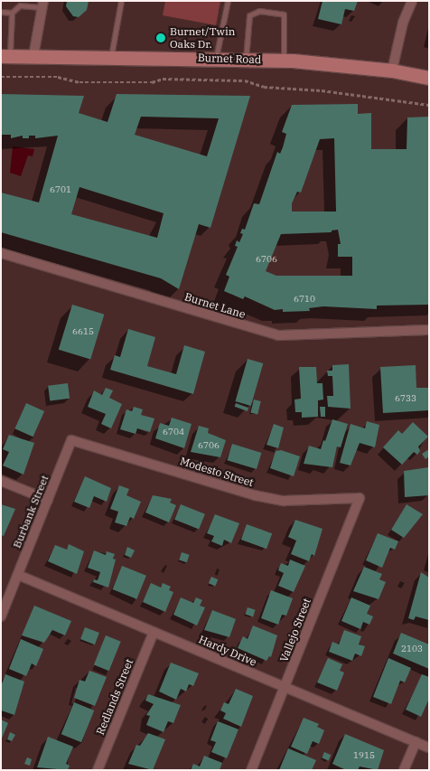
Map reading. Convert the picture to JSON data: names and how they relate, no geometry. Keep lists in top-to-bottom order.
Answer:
{
  "streets": {
    "main road": ["Burnet Road"],
    "street": [
      "Burnet Lane",
      "Modesto Street",
      "Burbank Street",
      "Vallejo Street",
      "Hardy Drive",
      "Redlands Street"
    ]
  },
  "crossings": [
    ["Modesto Street", "Burbank Street"],
    ["Modesto Street", "Vallejo Street"],
    ["Burbank Street", "Hardy Drive"],
    ["Vallejo Street", "Hardy Drive"],
    ["Hardy Drive", "Redlands Street"]
  ],
  "places": ["Burnet/Twin Oaks Dr."],
  "house_numbers": [
    "6701",
    "6706",
    "6710",
    "6615",
    "6733",
    "6704",
    "6706",
    "2103",
    "1915"
  ]
}
